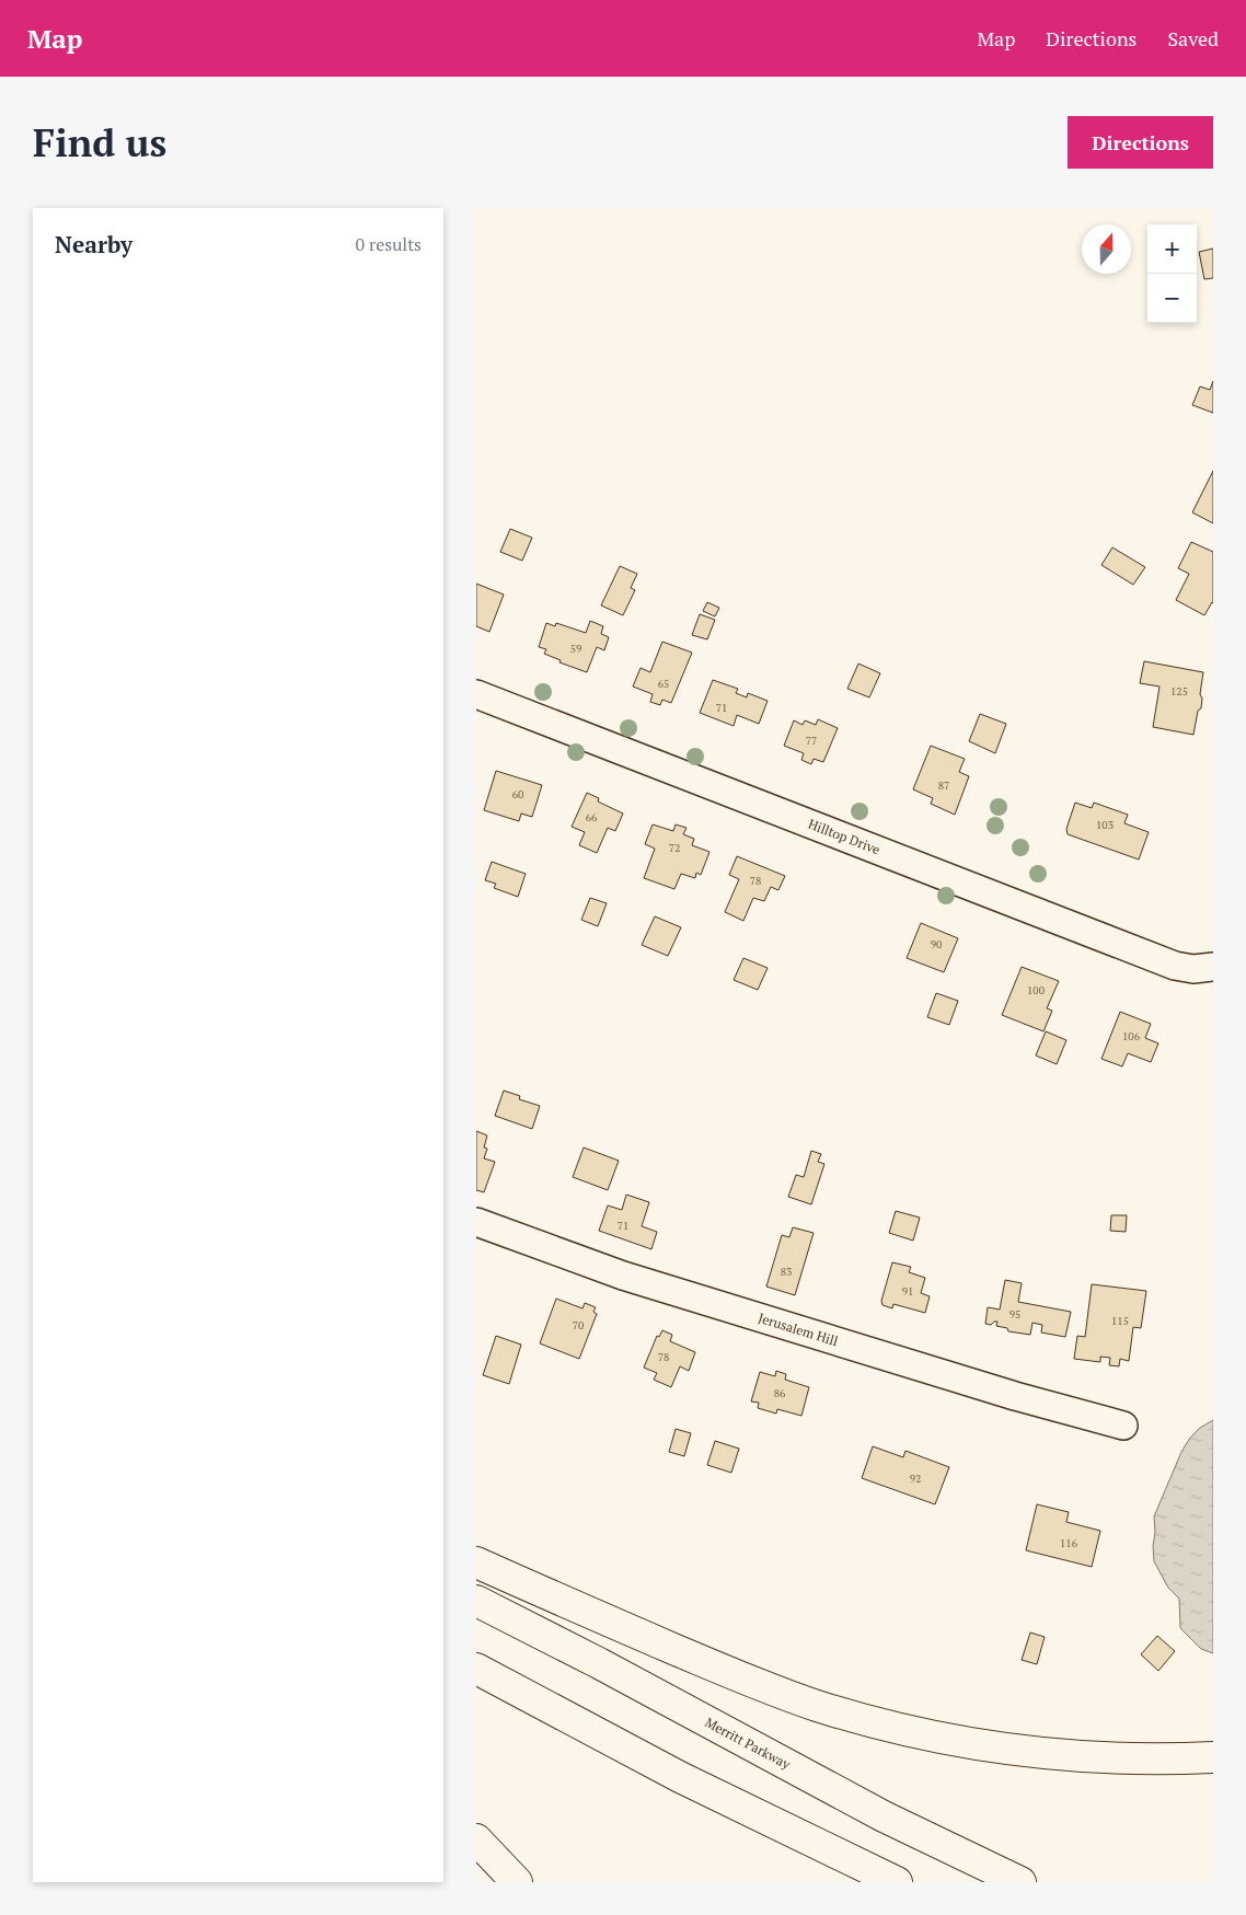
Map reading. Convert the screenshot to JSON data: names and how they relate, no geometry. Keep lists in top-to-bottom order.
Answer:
{
  "streets": {
    "highway": ["Merritt Parkway"],
    "street": ["Hilltop Drive", "Jerusalem Hill"]
  },
  "house_numbers": [
    "59",
    "65",
    "125",
    "71",
    "77",
    "87",
    "60",
    "66",
    "103",
    "72",
    "78",
    "90",
    "100",
    "106",
    "71",
    "83",
    "91",
    "95",
    "115",
    "70",
    "78",
    "86",
    "92",
    "116"
  ],
  "north": "top",
  "page": {
    "header": "Map",
    "nav": ["Map", "Directions", "Saved"],
    "buttons": "Directions",
    "title": "Find us",
    "heading": ["Nearby", "0 results"],
    "map_buttons": ["+", "−"]
  }
}
